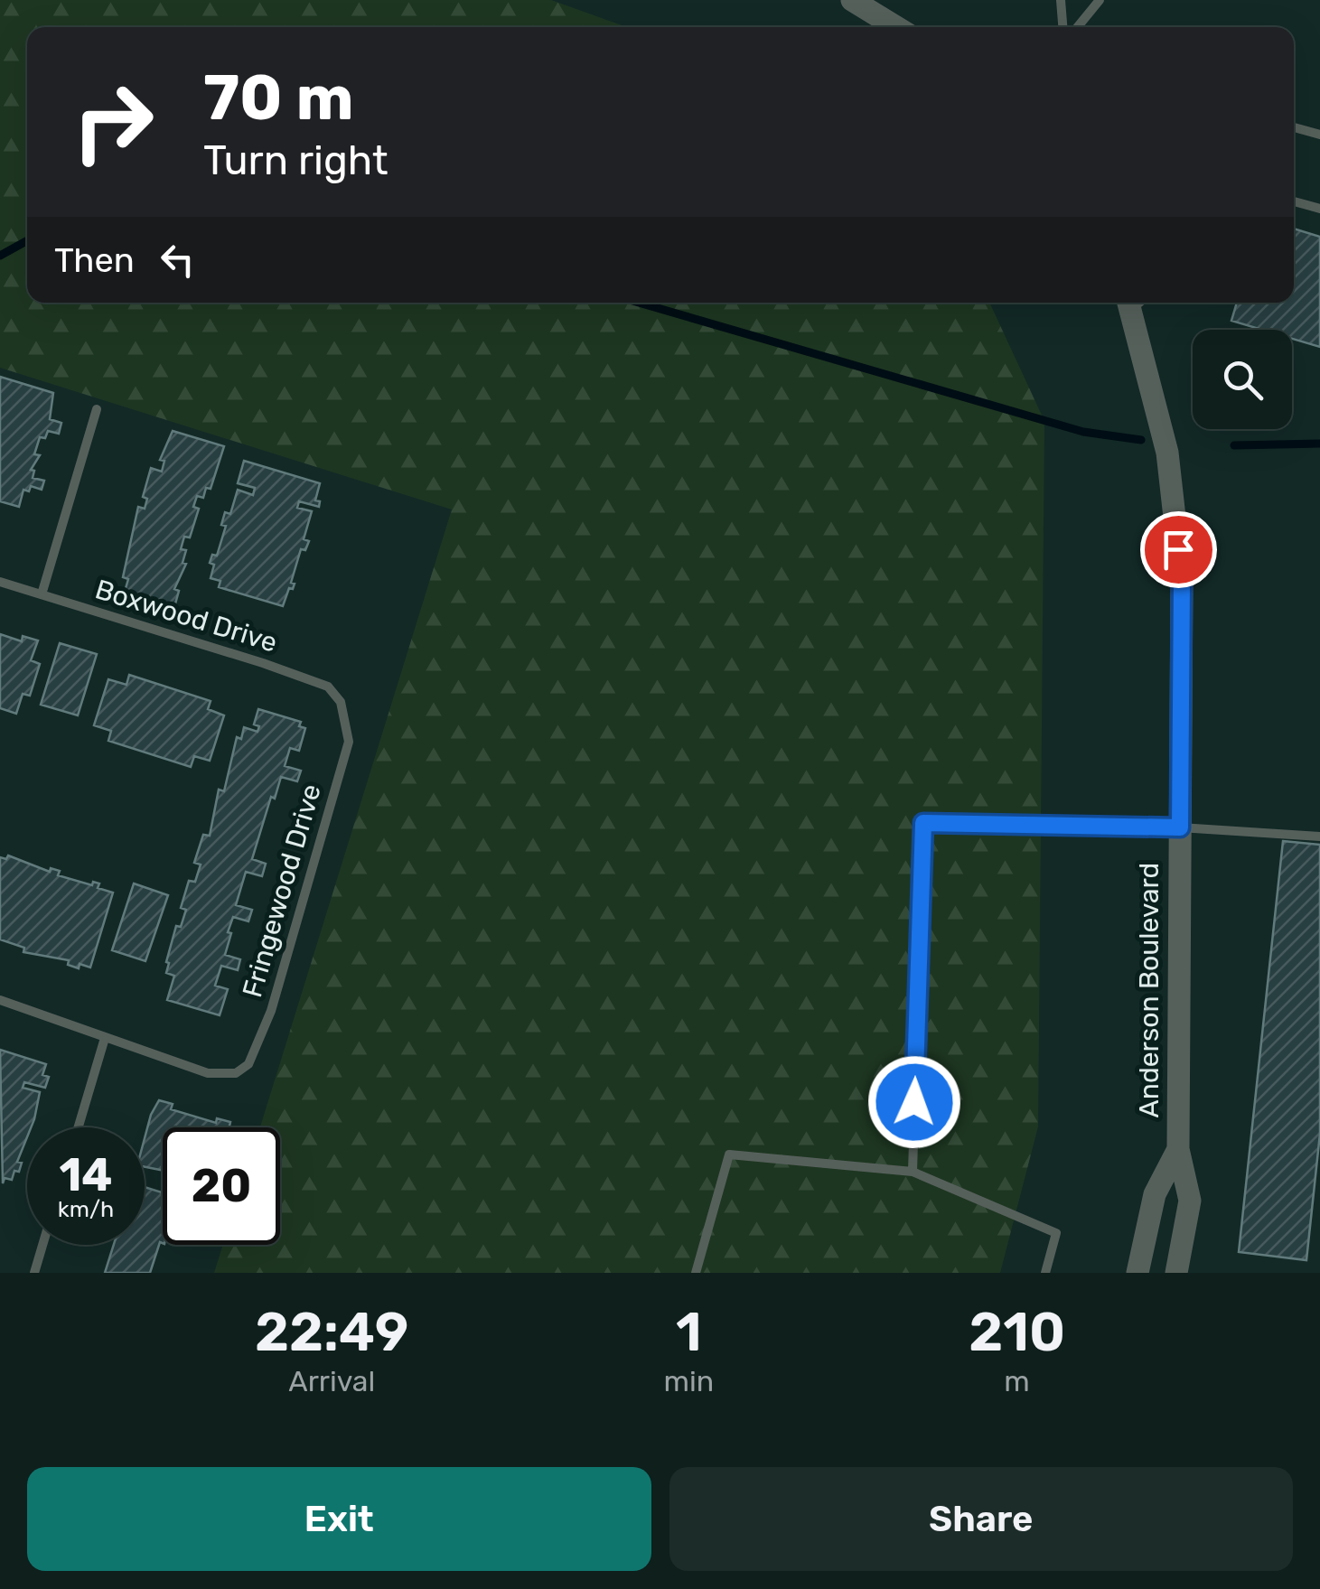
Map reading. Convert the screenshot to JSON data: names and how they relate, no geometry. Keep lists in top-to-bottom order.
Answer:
{
  "streets": {
    "street": ["Anderson Boulevard"],
    "lane": ["Boxwood Drive", "Fringewood Drive"]
  },
  "crossings": [
    ["Boxwood Drive", "Fringewood Drive"]
  ],
  "page": {
    "turn": ["70 m", "Turn right"],
    "then": "Then",
    "speed": "14 km/h",
    "limit": "20",
    "eta": [
      "22:49",
      "Arrival",
      "1",
      "min",
      "210",
      "m"
    ],
    "buttons": ["Exit", "Share"]
  }
}
